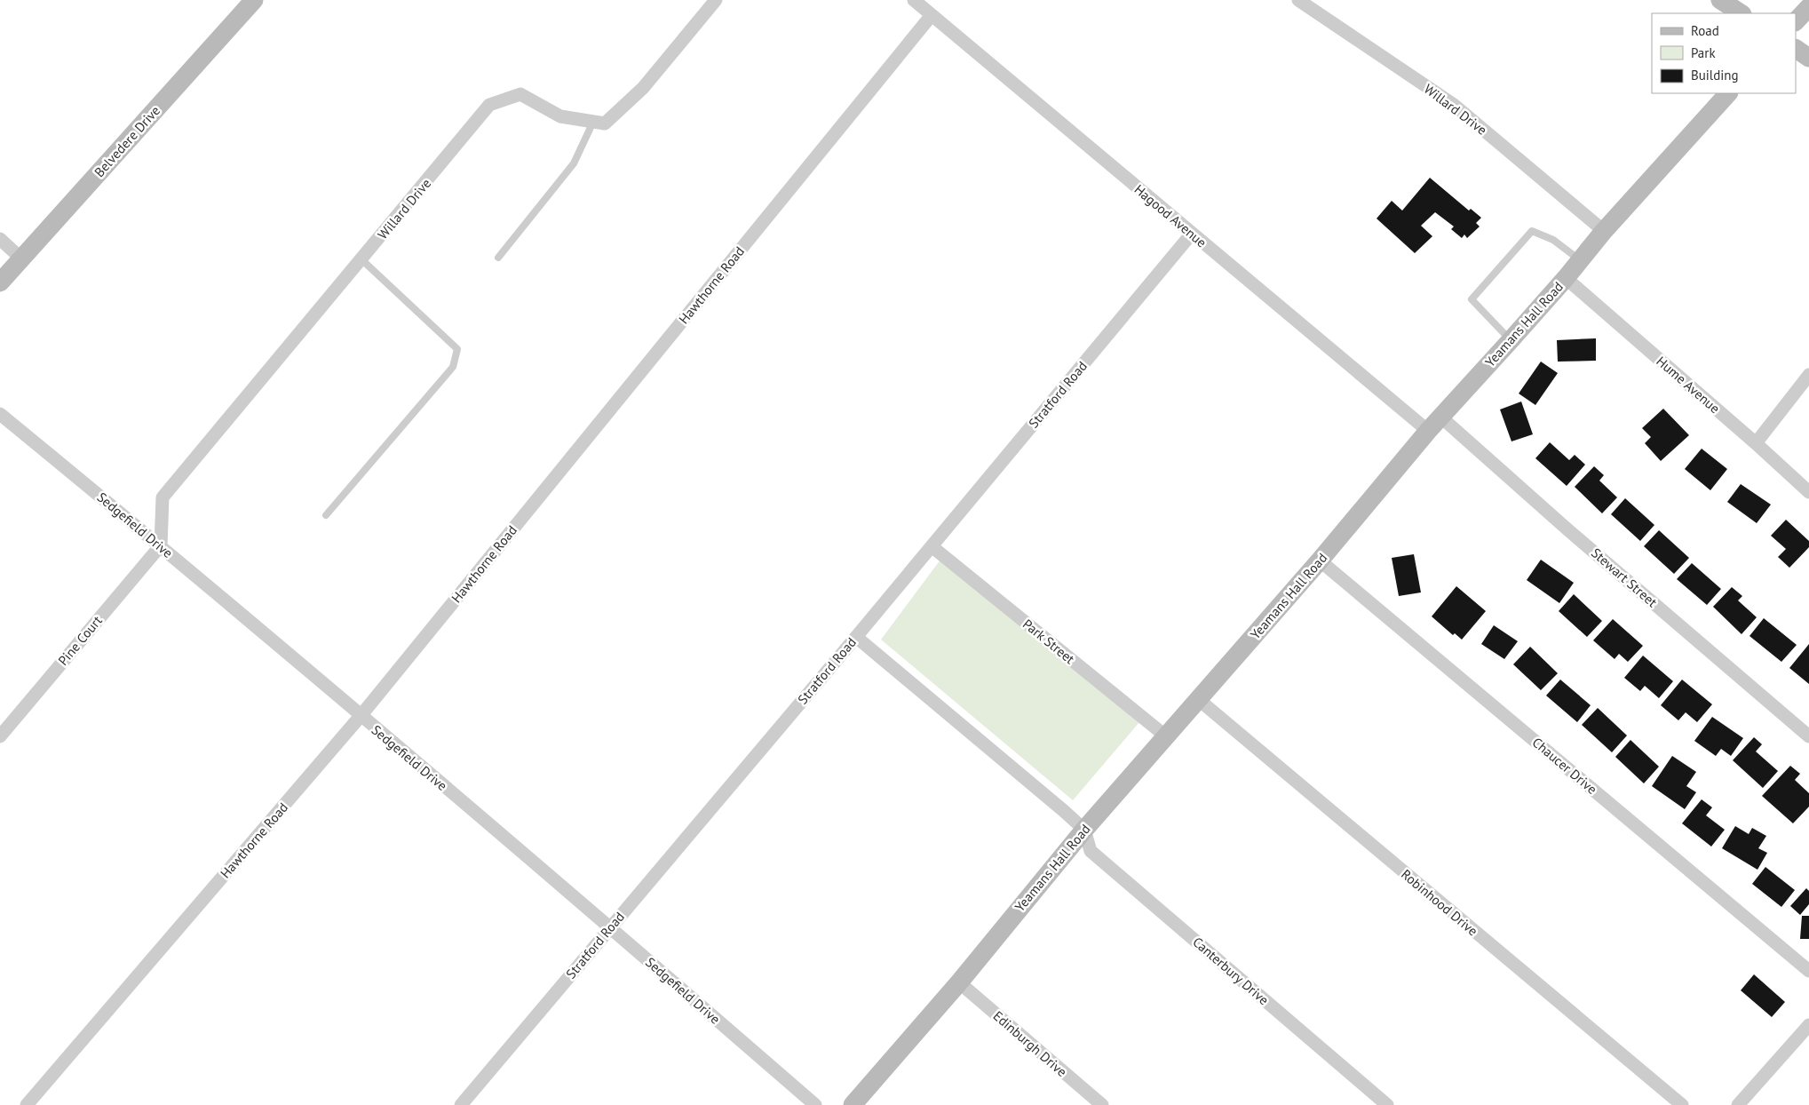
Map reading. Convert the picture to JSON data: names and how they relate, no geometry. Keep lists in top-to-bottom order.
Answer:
{
  "streets": {
    "street": [
      "Willard Drive",
      "Belvedere Drive",
      "Hagood Avenue",
      "Hawthorne Road",
      "Yeamans Hall Road",
      "Hume Avenue",
      "Stratford Road",
      "Sedgefield Drive",
      "Stewart Street",
      "Pine Court",
      "Park Street",
      "Chaucer Drive",
      "Robinhood Drive",
      "Canterbury Drive",
      "Edinburgh Drive"
    ]
  },
  "crossings": [
    ["Willard Drive", "Yeamans Hall Road"],
    ["Willard Drive", "Sedgefield Drive"],
    ["Willard Drive", "Pine Court"],
    ["Hagood Avenue", "Hawthorne Road"],
    ["Hagood Avenue", "Yeamans Hall Road"],
    ["Hagood Avenue", "Stratford Road"],
    ["Hawthorne Road", "Sedgefield Drive"],
    ["Yeamans Hall Road", "Hume Avenue"],
    ["Yeamans Hall Road", "Stewart Street"],
    ["Yeamans Hall Road", "Park Street"],
    ["Yeamans Hall Road", "Chaucer Drive"],
    ["Yeamans Hall Road", "Robinhood Drive"],
    ["Yeamans Hall Road", "Canterbury Drive"],
    ["Yeamans Hall Road", "Edinburgh Drive"],
    ["Stratford Road", "Sedgefield Drive"],
    ["Stratford Road", "Park Street"],
    ["Sedgefield Drive", "Pine Court"]
  ],
  "legend": ["Road", "Park", "Building"]
}
